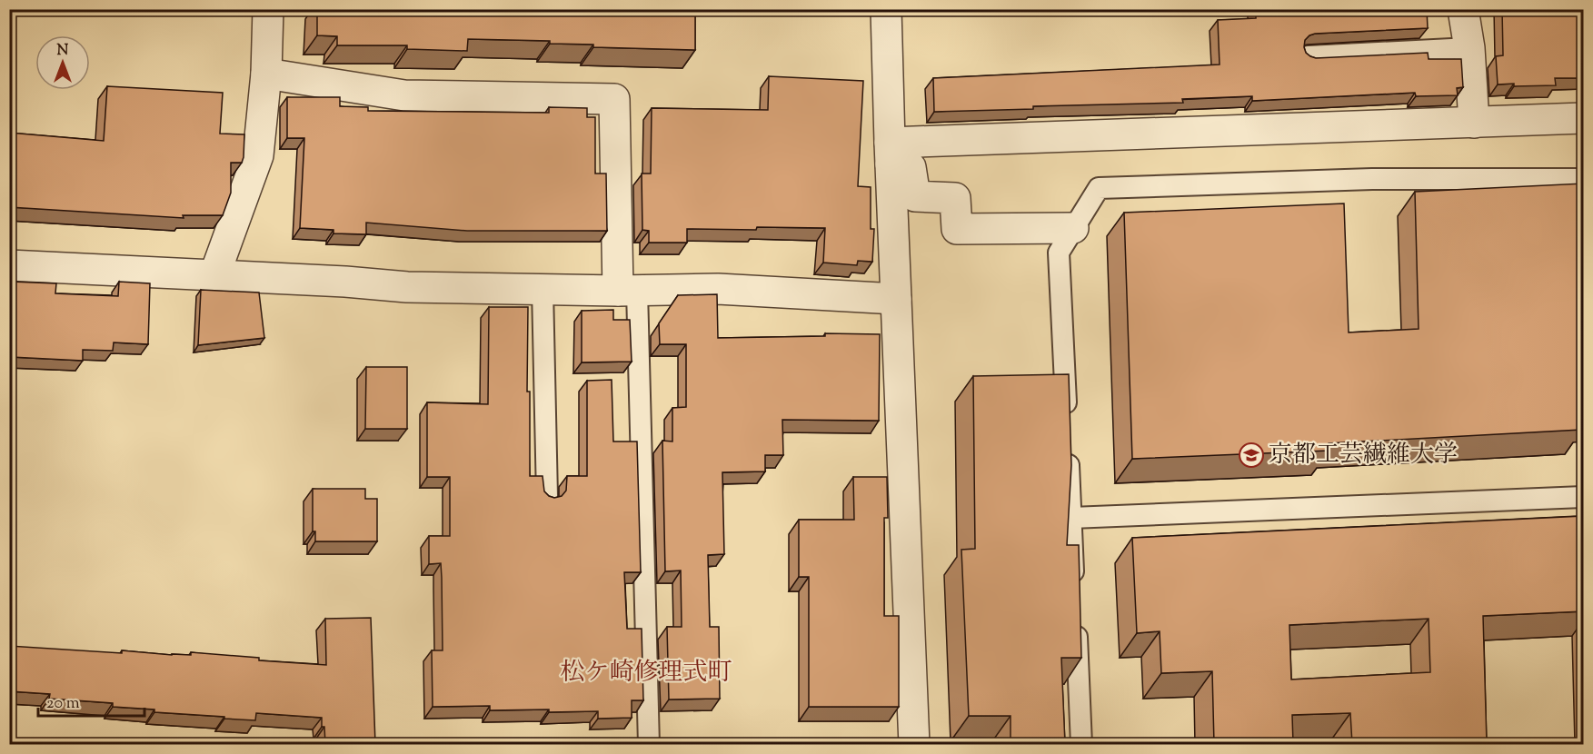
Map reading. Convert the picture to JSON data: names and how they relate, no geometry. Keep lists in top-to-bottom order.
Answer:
{
  "districts": ["松ケ崎修理式町"],
  "places": {
    "school or university": ["京都工芸繊維大学"]
  },
  "scale_bar": "20 m",
  "north": "top"
}
